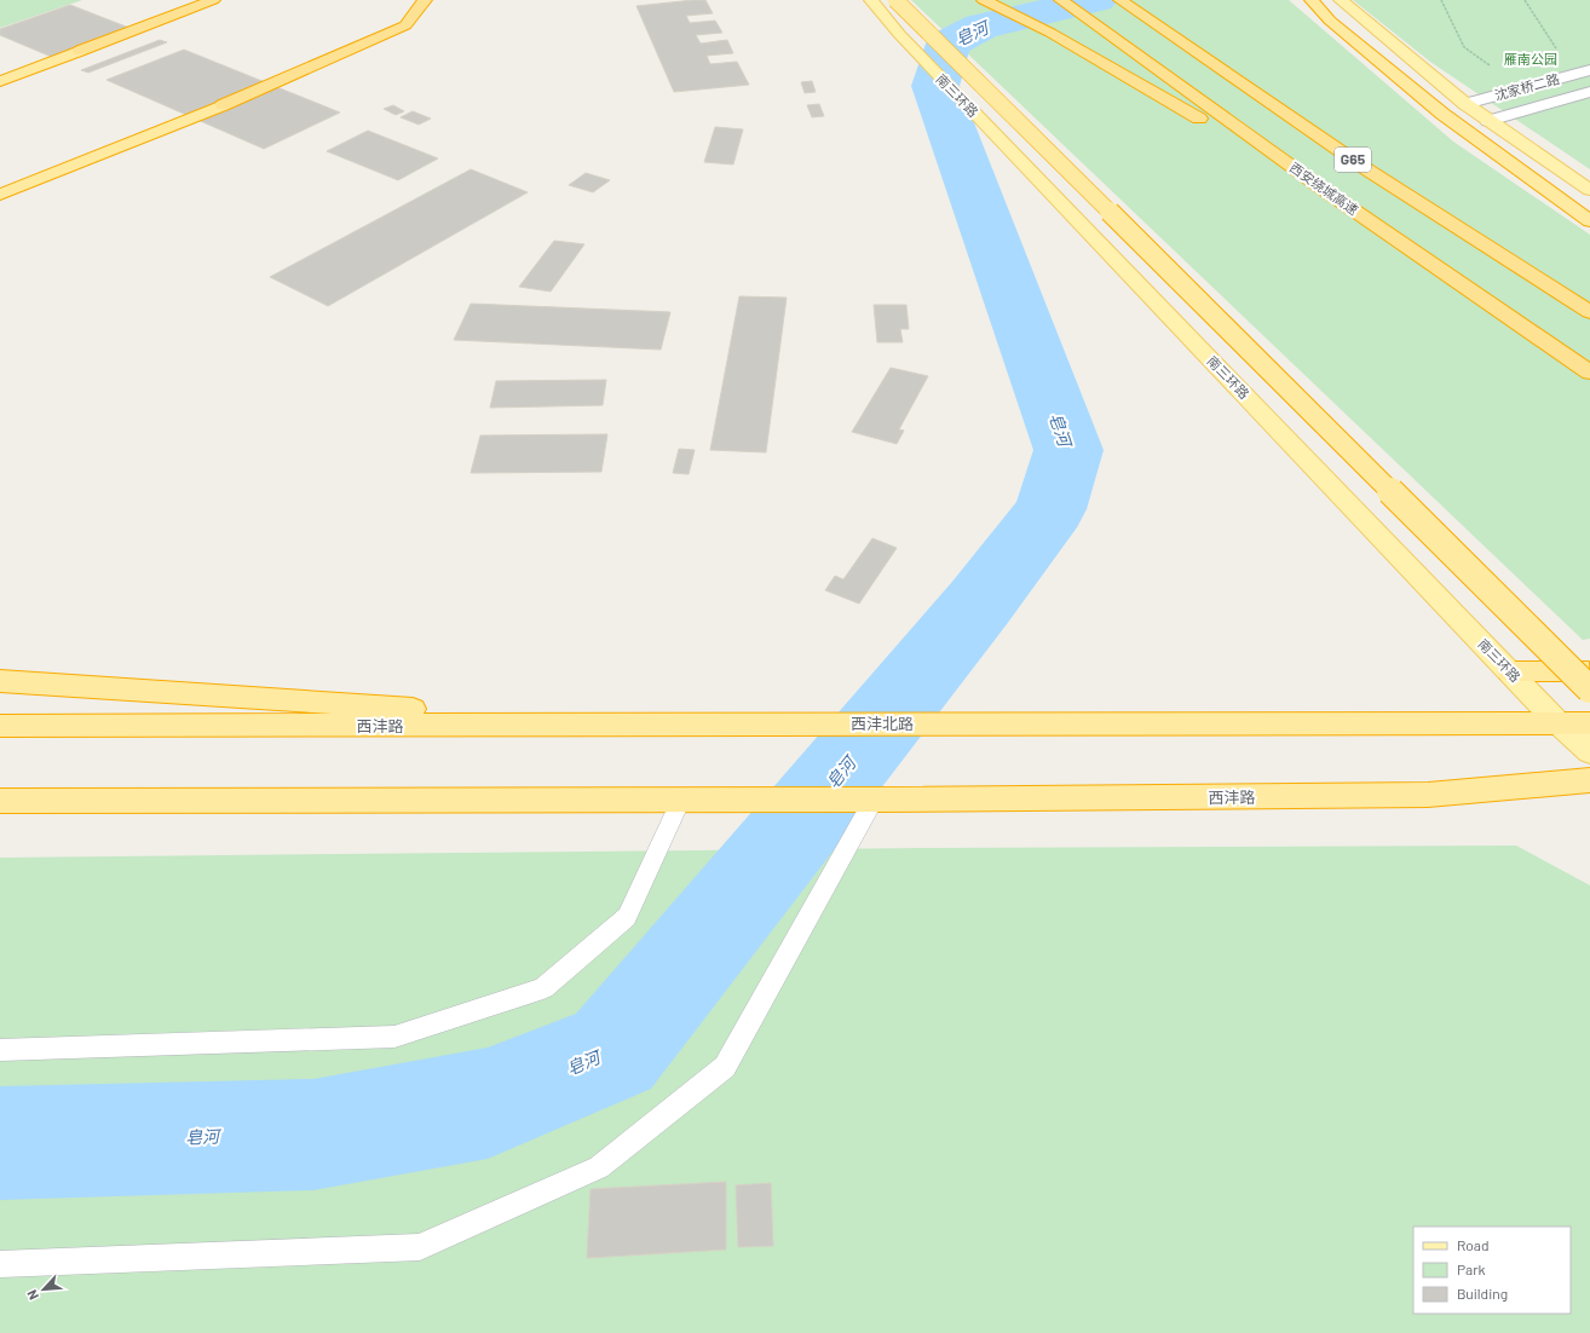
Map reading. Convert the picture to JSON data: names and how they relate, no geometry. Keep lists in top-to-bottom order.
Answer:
{
  "streets": {
    "highway": [
      "南三环路",
      "G65",
      "西安绕城高速",
      "西沣北路",
      "西沣路"
    ],
    "street": ["沈家桥二路"]
  },
  "crossings": [
    ["南三环路", "西沣北路"],
    ["西沣北路", "西沣路"]
  ],
  "water": ["皂河"],
  "parks": ["雁南公园"],
  "legend": ["Road", "Park", "Building"],
  "north": "bottom left"
}
